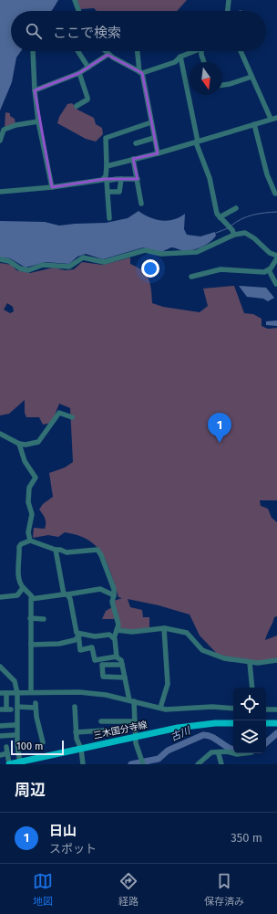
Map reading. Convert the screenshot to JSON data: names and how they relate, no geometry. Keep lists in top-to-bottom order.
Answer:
{
  "streets": {
    "main road": ["三木国分寺線"]
  },
  "water": ["古川"],
  "scale_bar": "100 m",
  "north": "bottom",
  "page": {
    "search": "ここで検索",
    "pins": "1",
    "scale": "100 m",
    "heading": "周辺",
    "list": [
      {
        "mark": "1",
        "name": "日山",
        "note": "スポット",
        "value": "350 m"
      }
    ],
    "nav": ["地図", "経路", "保存済み"]
  }
}
